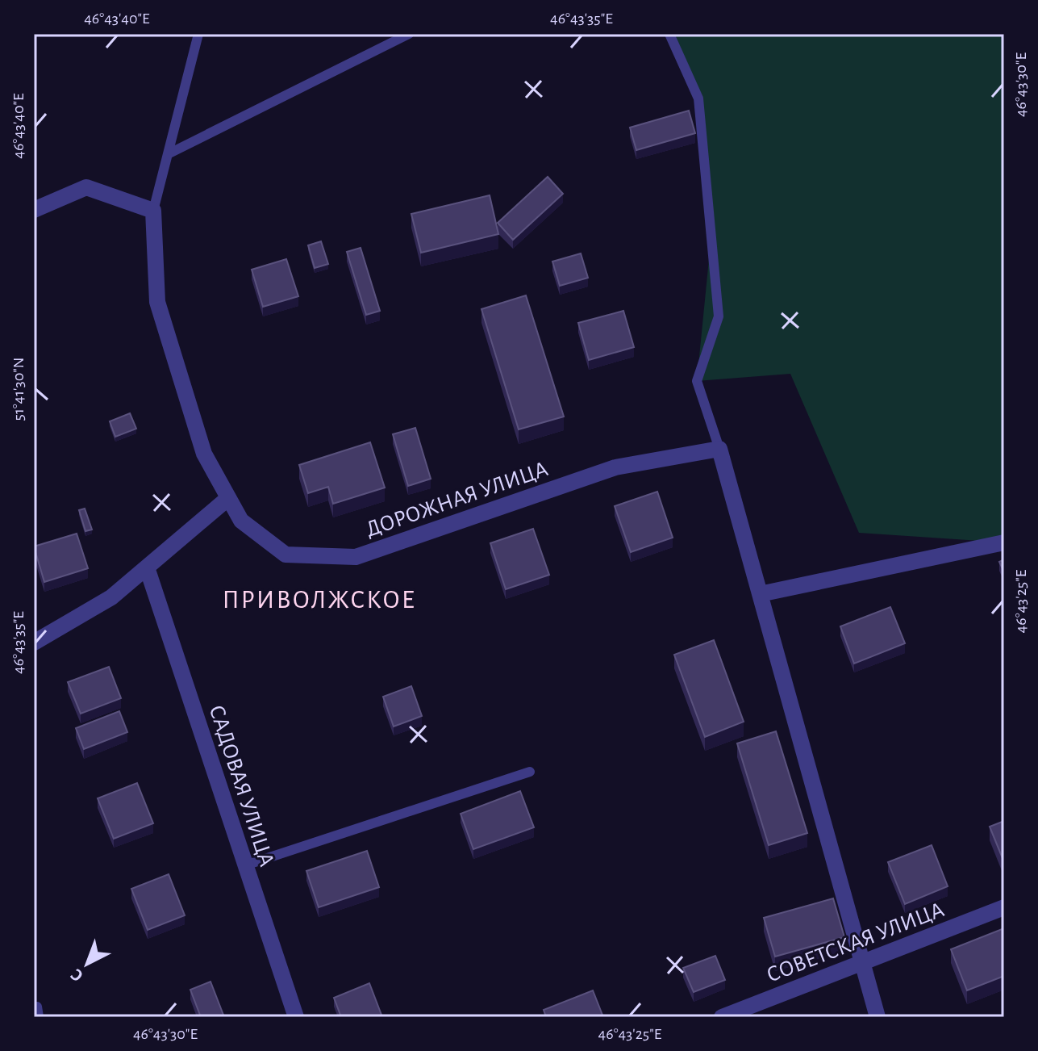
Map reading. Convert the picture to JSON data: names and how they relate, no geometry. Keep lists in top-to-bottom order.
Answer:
{
  "streets": {
    "street": ["ДОРОЖНАЯ УЛИЦА", "САДОВАЯ УЛИЦА", "СОВЕТСКАЯ УЛИЦА"]
  },
  "districts": ["ПРИВОЛЖСКОЕ"],
  "north": "bottom left",
  "coordinates": [
    "46°43'40\"E",
    "46°43'35\"E",
    "46°43'30\"E",
    "51°41'30\"N",
    "46°43'25\"E"
  ]
}
